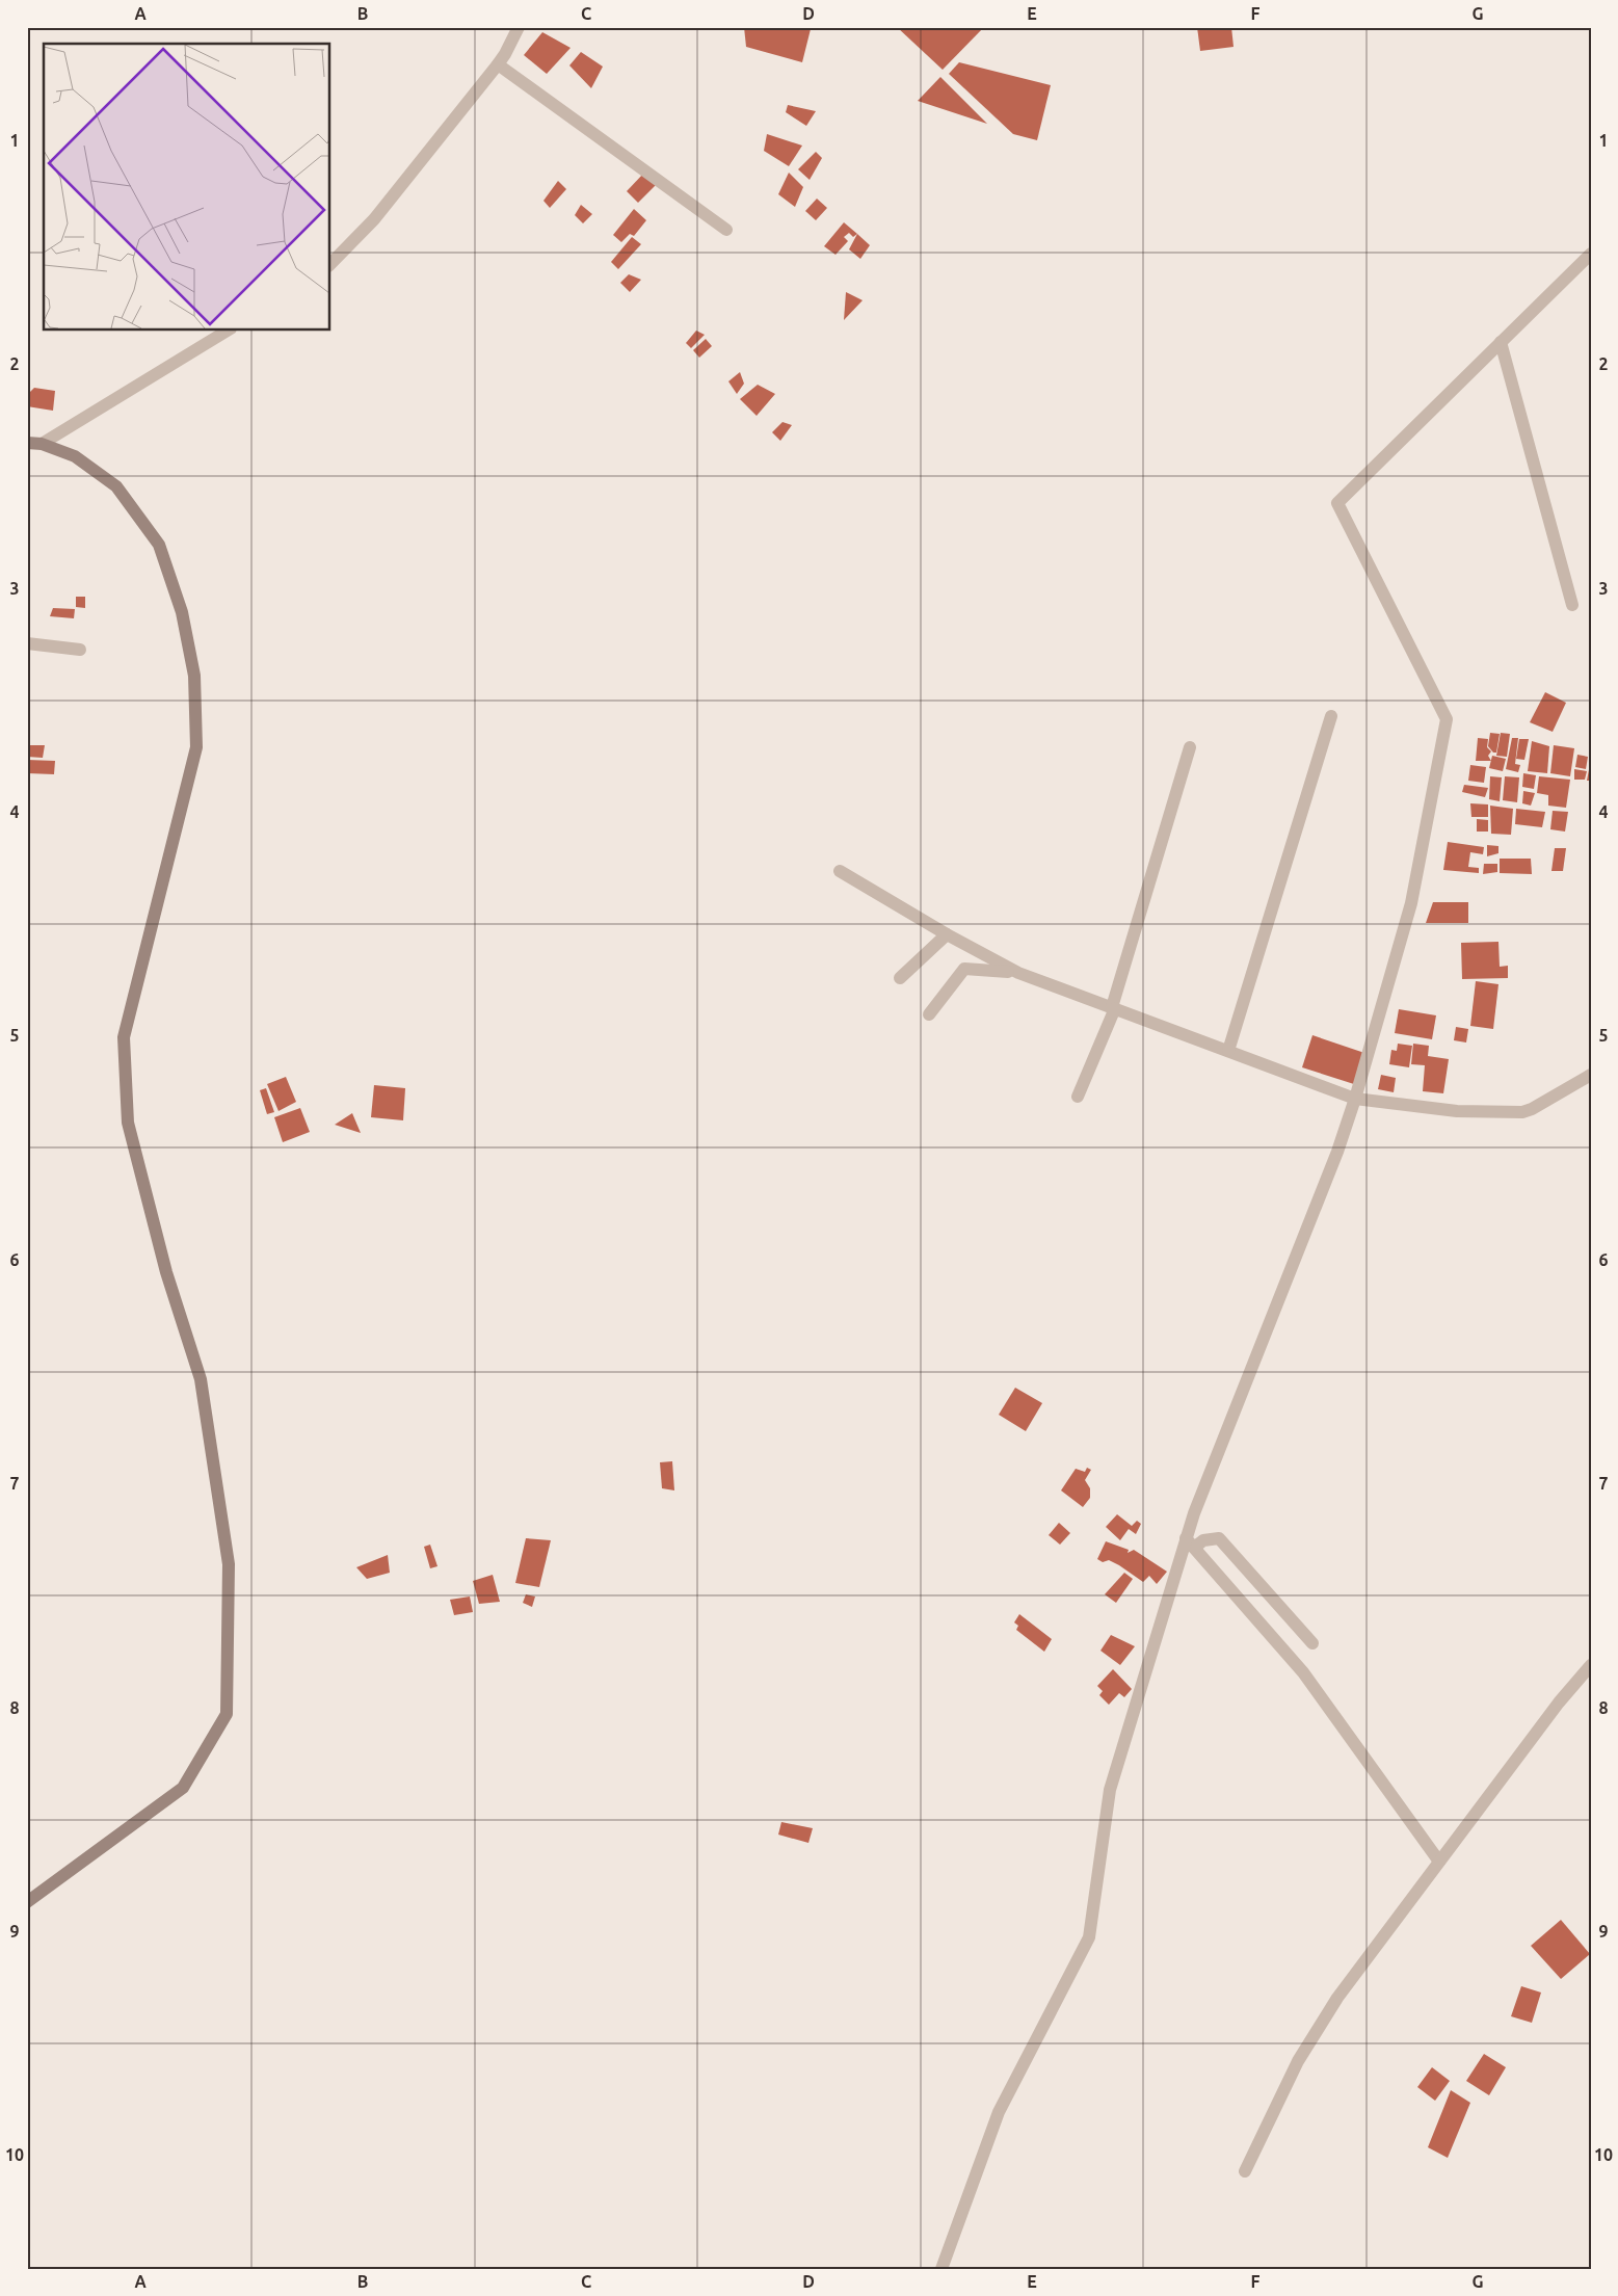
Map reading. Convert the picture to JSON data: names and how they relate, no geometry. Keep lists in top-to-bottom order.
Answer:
{
  "grid": {
    "columns": [
      "A",
      "B",
      "C",
      "D",
      "E",
      "F",
      "G"
    ],
    "rows": [
      "1",
      "2",
      "3",
      "4",
      "5",
      "6",
      "7",
      "8",
      "9",
      "10"
    ]
  }
}
